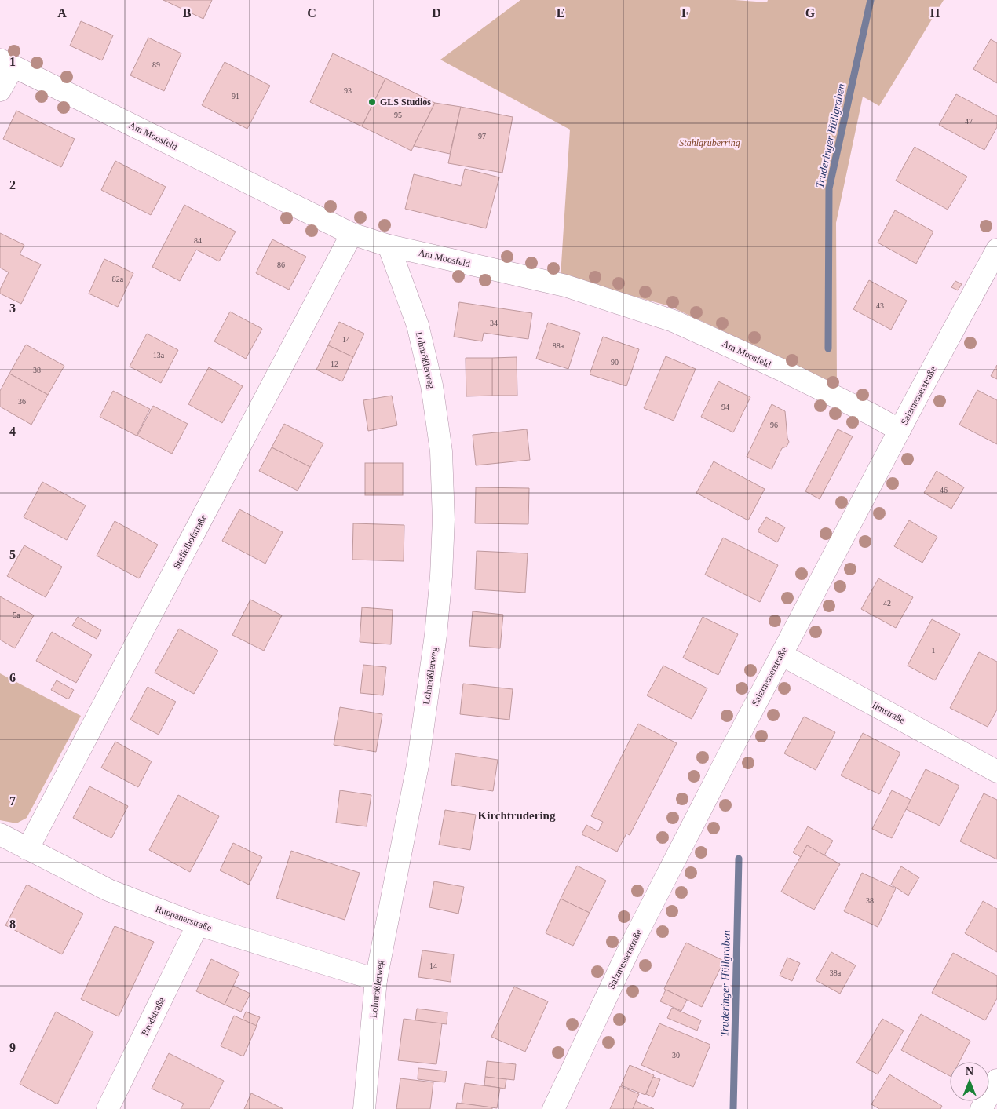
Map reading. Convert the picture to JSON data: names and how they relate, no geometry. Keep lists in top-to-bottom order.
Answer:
{
  "streets": {
    "street": [
      "Am Moosfeld",
      "Lohnrößlerweg",
      "Salzmesserstraße",
      "Steffelhofstraße",
      "Ilmstraße",
      "Ruppanerstraße",
      "Brodstraße"
    ]
  },
  "crossings": [
    ["Am Moosfeld", "Lohnrößlerweg"],
    ["Am Moosfeld", "Salzmesserstraße"],
    ["Am Moosfeld", "Steffelhofstraße"],
    ["Lohnrößlerweg", "Ruppanerstraße"],
    ["Salzmesserstraße", "Ilmstraße"],
    ["Steffelhofstraße", "Ruppanerstraße"],
    ["Ruppanerstraße", "Brodstraße"]
  ],
  "districts": ["Kirchtrudering"],
  "water": ["Truderinger Hüllgraben"],
  "parks": ["Stahlgruberring"],
  "places": ["GLS Studios"],
  "house_numbers": [
    "89",
    "93",
    "91",
    "95",
    "47",
    "97",
    "84",
    "86",
    "82a",
    "43",
    "34",
    "14",
    "88a",
    "13a",
    "90",
    "12",
    "38",
    "36",
    "94",
    "96",
    "46",
    "42",
    "5a",
    "1",
    "38",
    "14",
    "38a",
    "30"
  ],
  "north": "top",
  "grid": {
    "columns": [
      "A",
      "B",
      "C",
      "D",
      "E",
      "F",
      "G",
      "H"
    ],
    "rows": [
      "1",
      "2",
      "3",
      "4",
      "5",
      "6",
      "7",
      "8",
      "9"
    ]
  }
}
